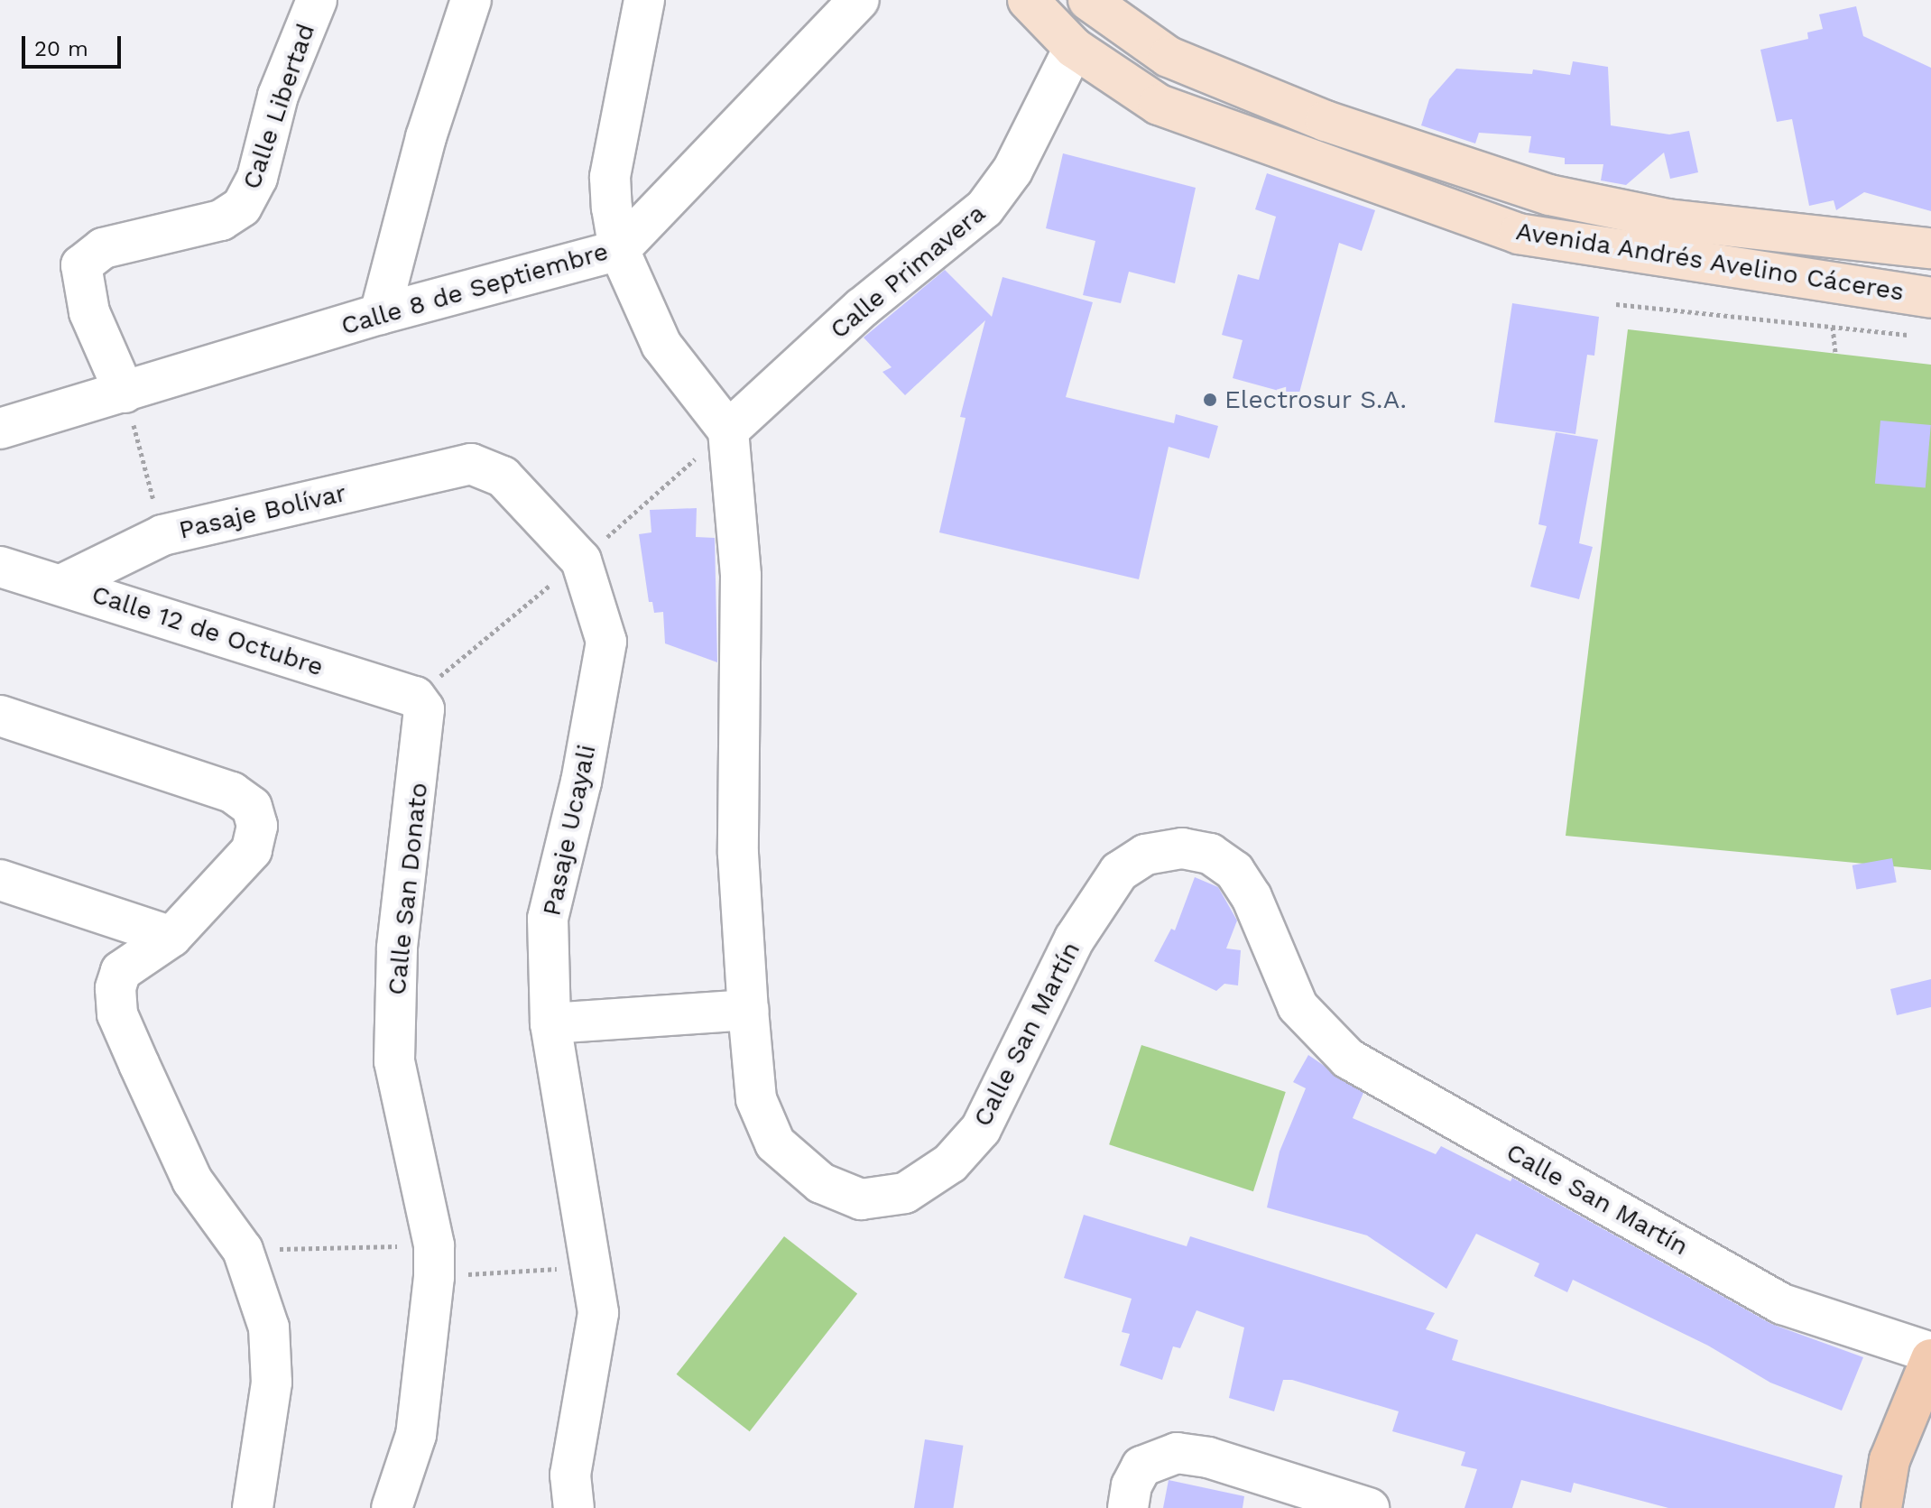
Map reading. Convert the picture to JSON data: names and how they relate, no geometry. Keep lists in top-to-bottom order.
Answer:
{
  "streets": {
    "main road": ["Avenida Andrés Avelino Cáceres"],
    "street": [
      "Calle Libertad",
      "Calle Primavera",
      "Calle 8 de Septiembre",
      "Pasaje Bolívar",
      "Calle 12 de Octubre",
      "Pasaje Ucayali",
      "Calle San Donato",
      "Calle San Martín"
    ]
  },
  "crossings": [
    ["Calle Libertad", "Calle 8 de Septiembre"],
    ["Avenida Andrés Avelino Cáceres", "Calle Primavera"],
    ["Calle Primavera", "Calle San Martín"],
    ["Pasaje Bolívar", "Calle 12 de Octubre"],
    ["Pasaje Bolívar", "Pasaje Ucayali"],
    ["Calle 12 de Octubre", "Calle San Donato"]
  ],
  "places": ["Electrosur S.A."],
  "scale_bar": "20 m"
}
